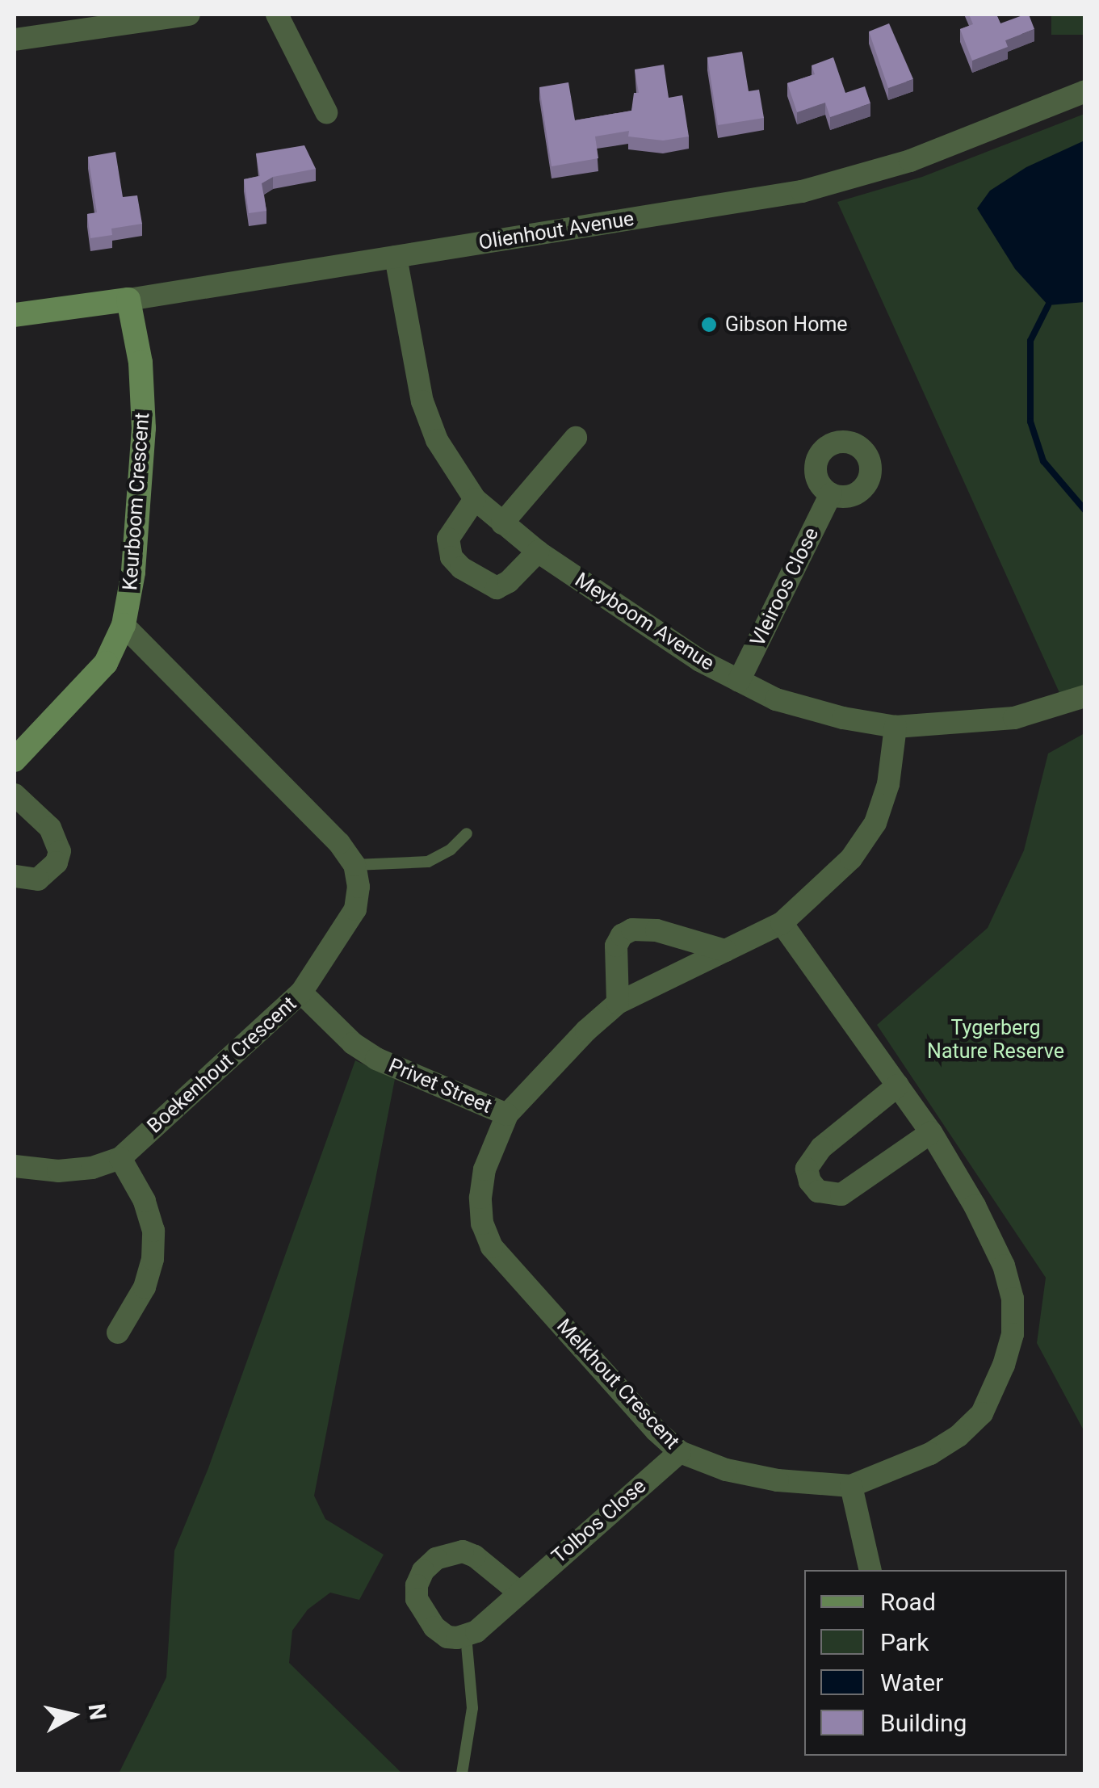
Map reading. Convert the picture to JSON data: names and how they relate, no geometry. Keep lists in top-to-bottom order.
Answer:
{
  "streets": {
    "street": [
      "Olienhout Avenue",
      "Keurboom Crescent",
      "Vleiroos Close",
      "Meyboom Avenue",
      "Boekenhout Crescent",
      "Privet Street",
      "Melkhout Crescent",
      "Tolbos Close"
    ]
  },
  "crossings": [
    ["Olienhout Avenue", "Keurboom Crescent"],
    ["Olienhout Avenue", "Meyboom Avenue"],
    ["Vleiroos Close", "Meyboom Avenue"],
    ["Meyboom Avenue", "Melkhout Crescent"],
    ["Boekenhout Crescent", "Privet Street"],
    ["Privet Street", "Melkhout Crescent"],
    ["Melkhout Crescent", "Tolbos Close"]
  ],
  "parks": ["Tygerberg Nature Reserve"],
  "places": ["Gibson Home"],
  "legend": [
    "Road",
    "Park",
    "Water",
    "Building"
  ],
  "north": "right"
}
